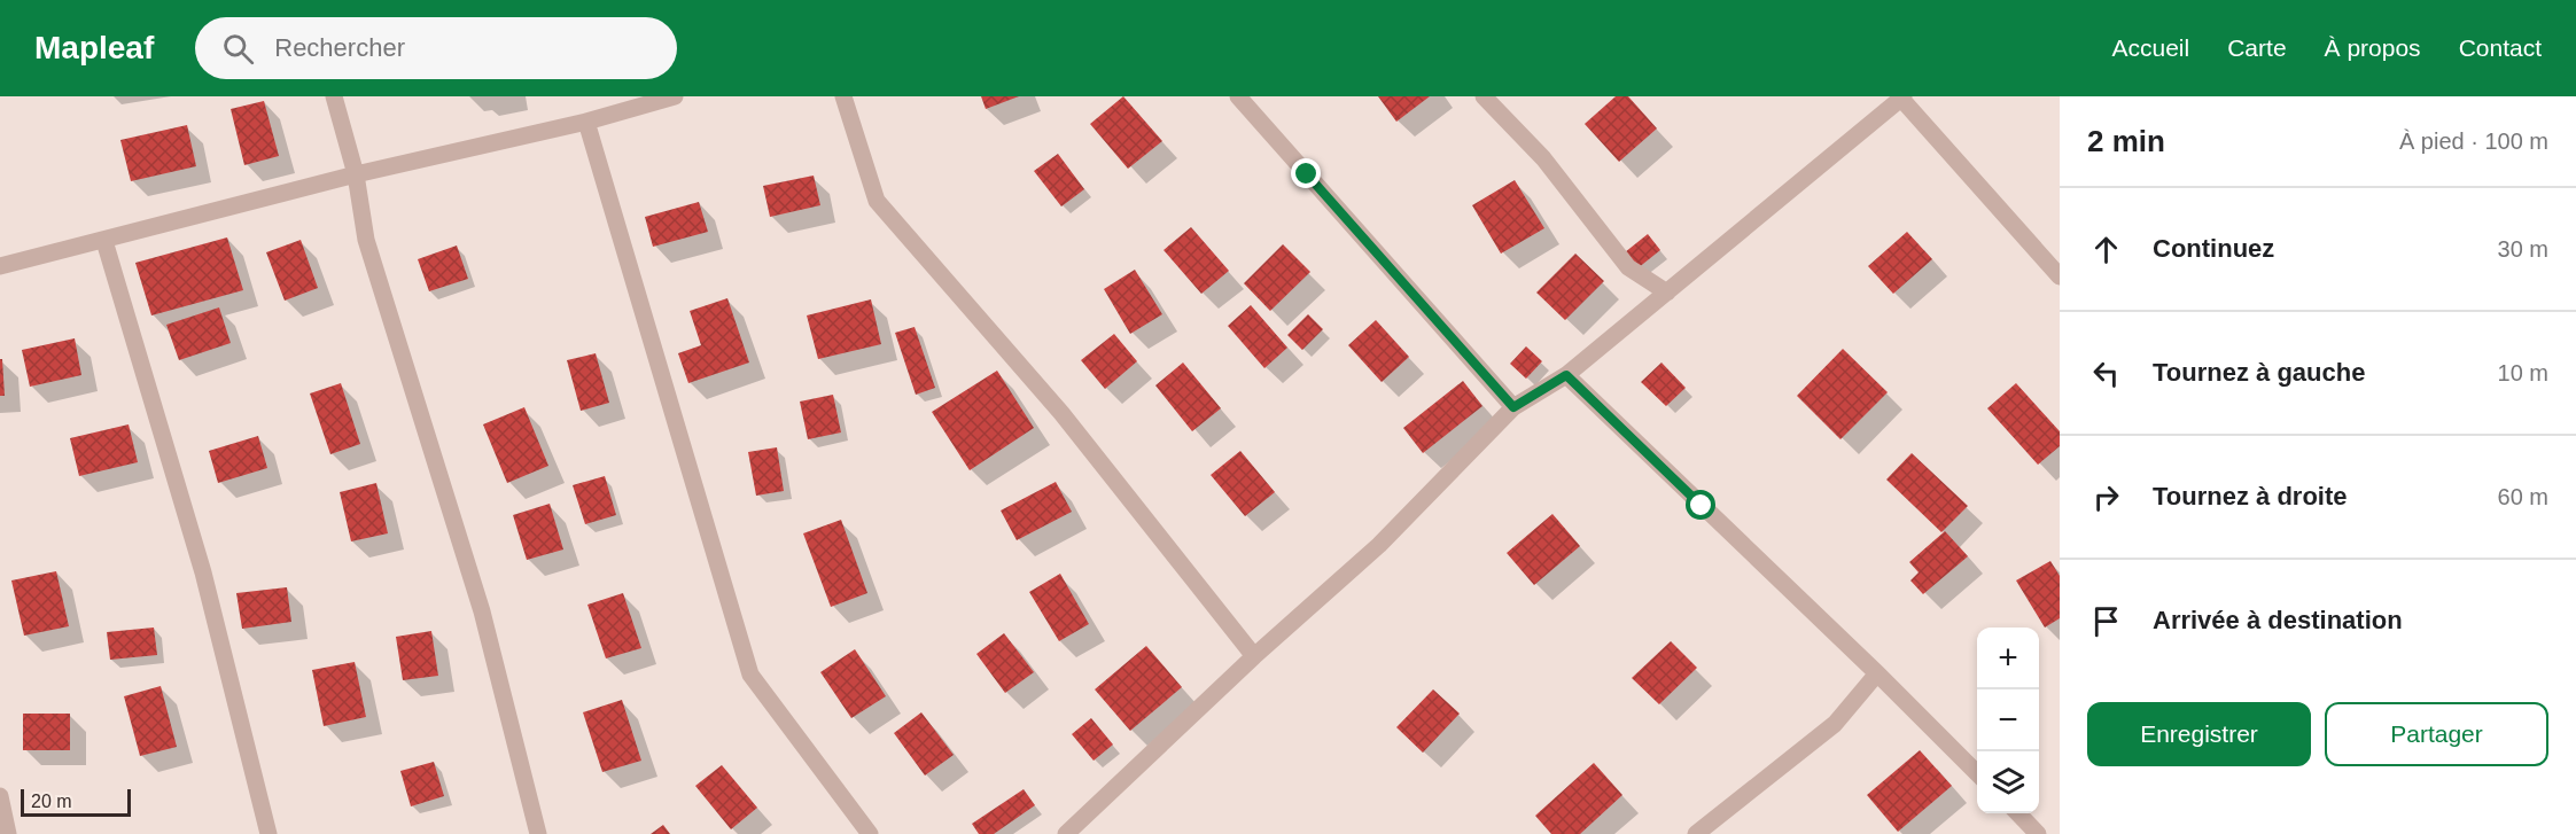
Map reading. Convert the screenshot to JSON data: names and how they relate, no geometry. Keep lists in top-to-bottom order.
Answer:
{
  "scale_bar": "20 m",
  "page": {
    "header": "Mapleaf",
    "search": "Rechercher",
    "nav": [
      "Accueil",
      "Carte",
      "À propos",
      "Contact"
    ],
    "heading": ["2 min", "À pied · 100 m"],
    "list": [
      ["Continuez", "30 m"],
      ["Tournez à gauche", "10 m"],
      ["Tournez à droite", "60 m"],
      "Arrivée à destination"
    ],
    "map_buttons": ["+", "−"],
    "buttons": ["Enregistrer", "Partager"],
    "scale": "20 m"
  }
}
